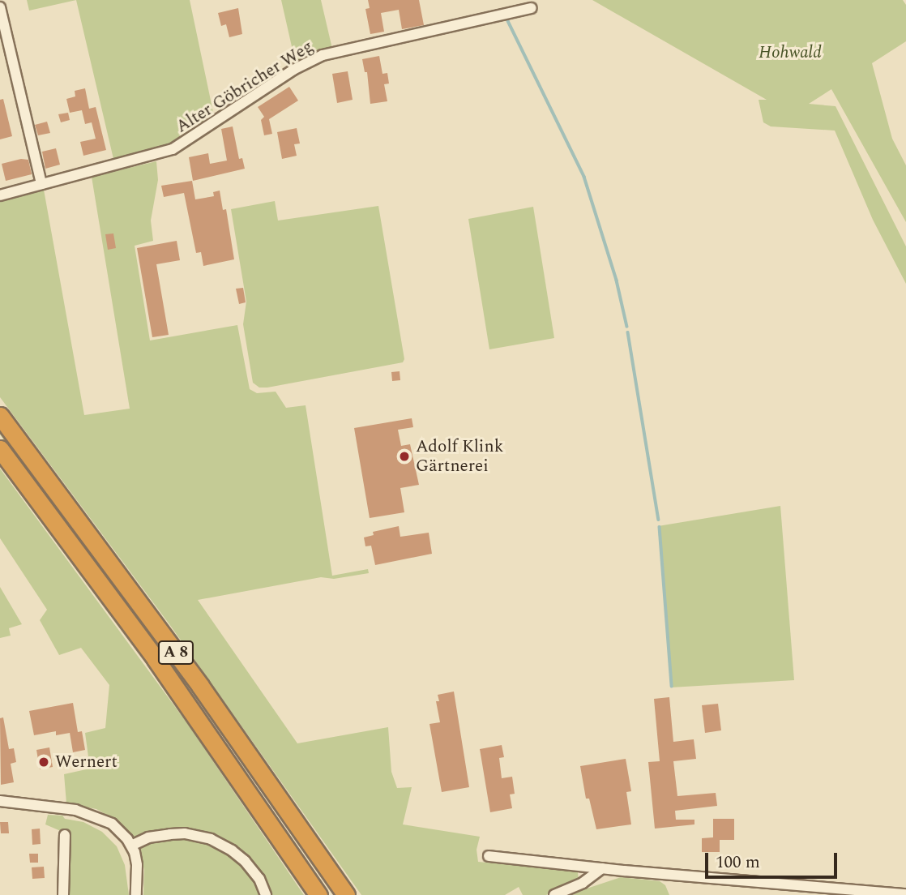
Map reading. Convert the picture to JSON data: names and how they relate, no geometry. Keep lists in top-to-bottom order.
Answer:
{
  "streets": {
    "highway": ["A 8"],
    "street": ["Alter Göbricher Weg"]
  },
  "parks": ["Hohwald"],
  "places": ["Adolf Klink Gärtnerei", "Wernert"],
  "scale_bar": "100 m"
}
